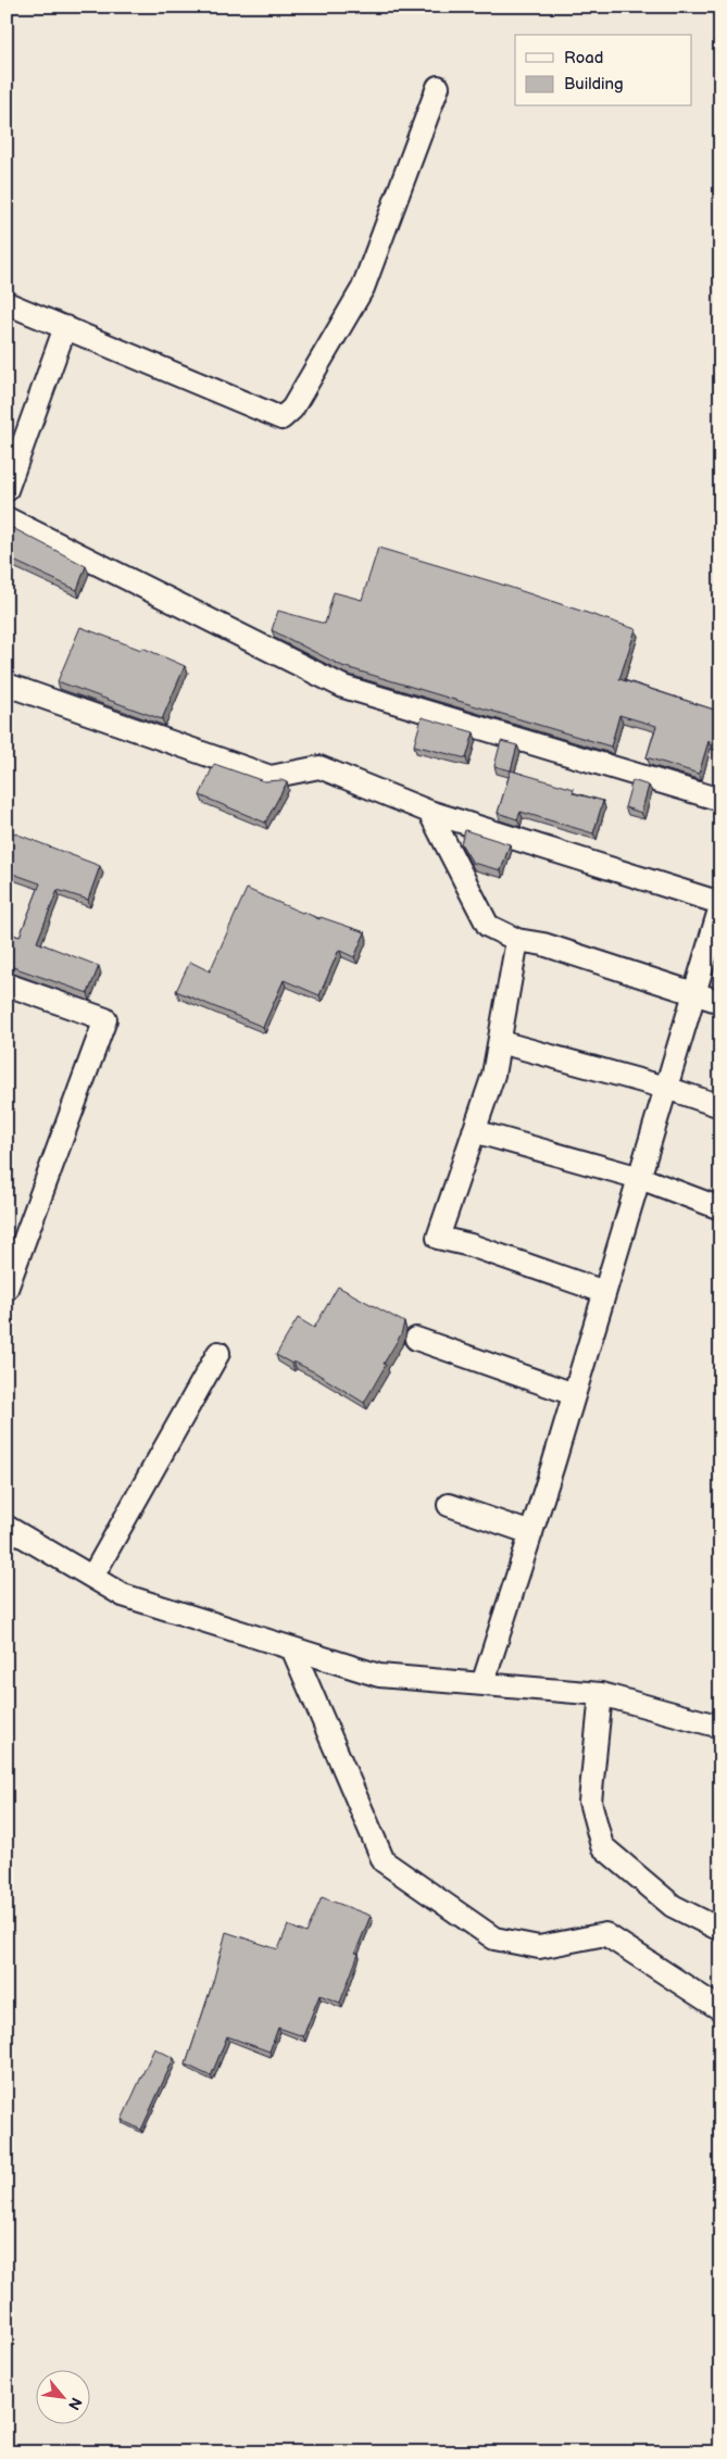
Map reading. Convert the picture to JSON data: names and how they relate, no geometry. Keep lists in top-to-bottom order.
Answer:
{
  "legend": ["Road", "Building"],
  "north": "bottom right"
}
